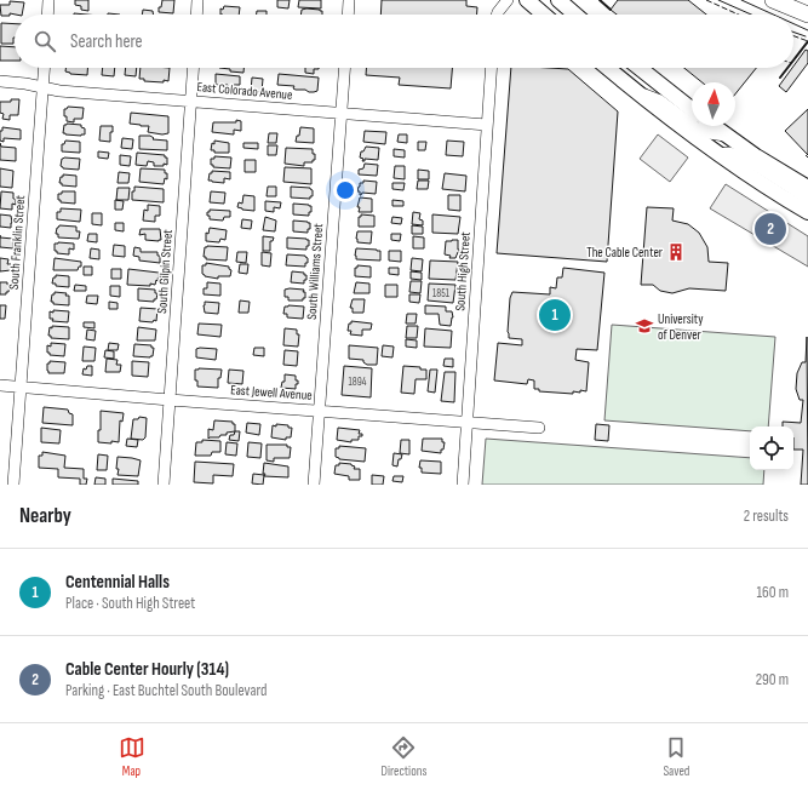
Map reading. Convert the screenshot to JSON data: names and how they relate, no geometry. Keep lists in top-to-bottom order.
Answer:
{
  "streets": {
    "street": [
      "East Colorado Avenue",
      "South Franklin Street",
      "South Gilpin Street",
      "South Williams Street",
      "South High Street",
      "East Jewell Avenue"
    ]
  },
  "crossings": [
    ["East Colorado Avenue", "South Franklin Street"],
    ["East Colorado Avenue", "South Gilpin Street"],
    ["East Colorado Avenue", "South Williams Street"],
    ["East Colorado Avenue", "South High Street"],
    ["South Franklin Street", "East Jewell Avenue"],
    ["South Gilpin Street", "East Jewell Avenue"],
    ["South Williams Street", "East Jewell Avenue"],
    ["South High Street", "East Jewell Avenue"]
  ],
  "places": {
    "building": ["The Cable Center"],
    "school or university": ["University of Denver"]
  },
  "house_numbers": ["1851", "1894"],
  "north": "top",
  "page": {
    "search": "Search here",
    "pins": ["2", "1"],
    "heading": ["Nearby", "2 results"],
    "list": [
      {
        "mark": "1",
        "name": "Centennial Halls",
        "note": "Place · South High Street",
        "value": "160 m"
      },
      {
        "mark": "2",
        "name": "Cable Center Hourly (314)",
        "note": "Parking · East Buchtel South Boulevard",
        "value": "290 m"
      }
    ],
    "nav": ["Map", "Directions", "Saved"]
  }
}
